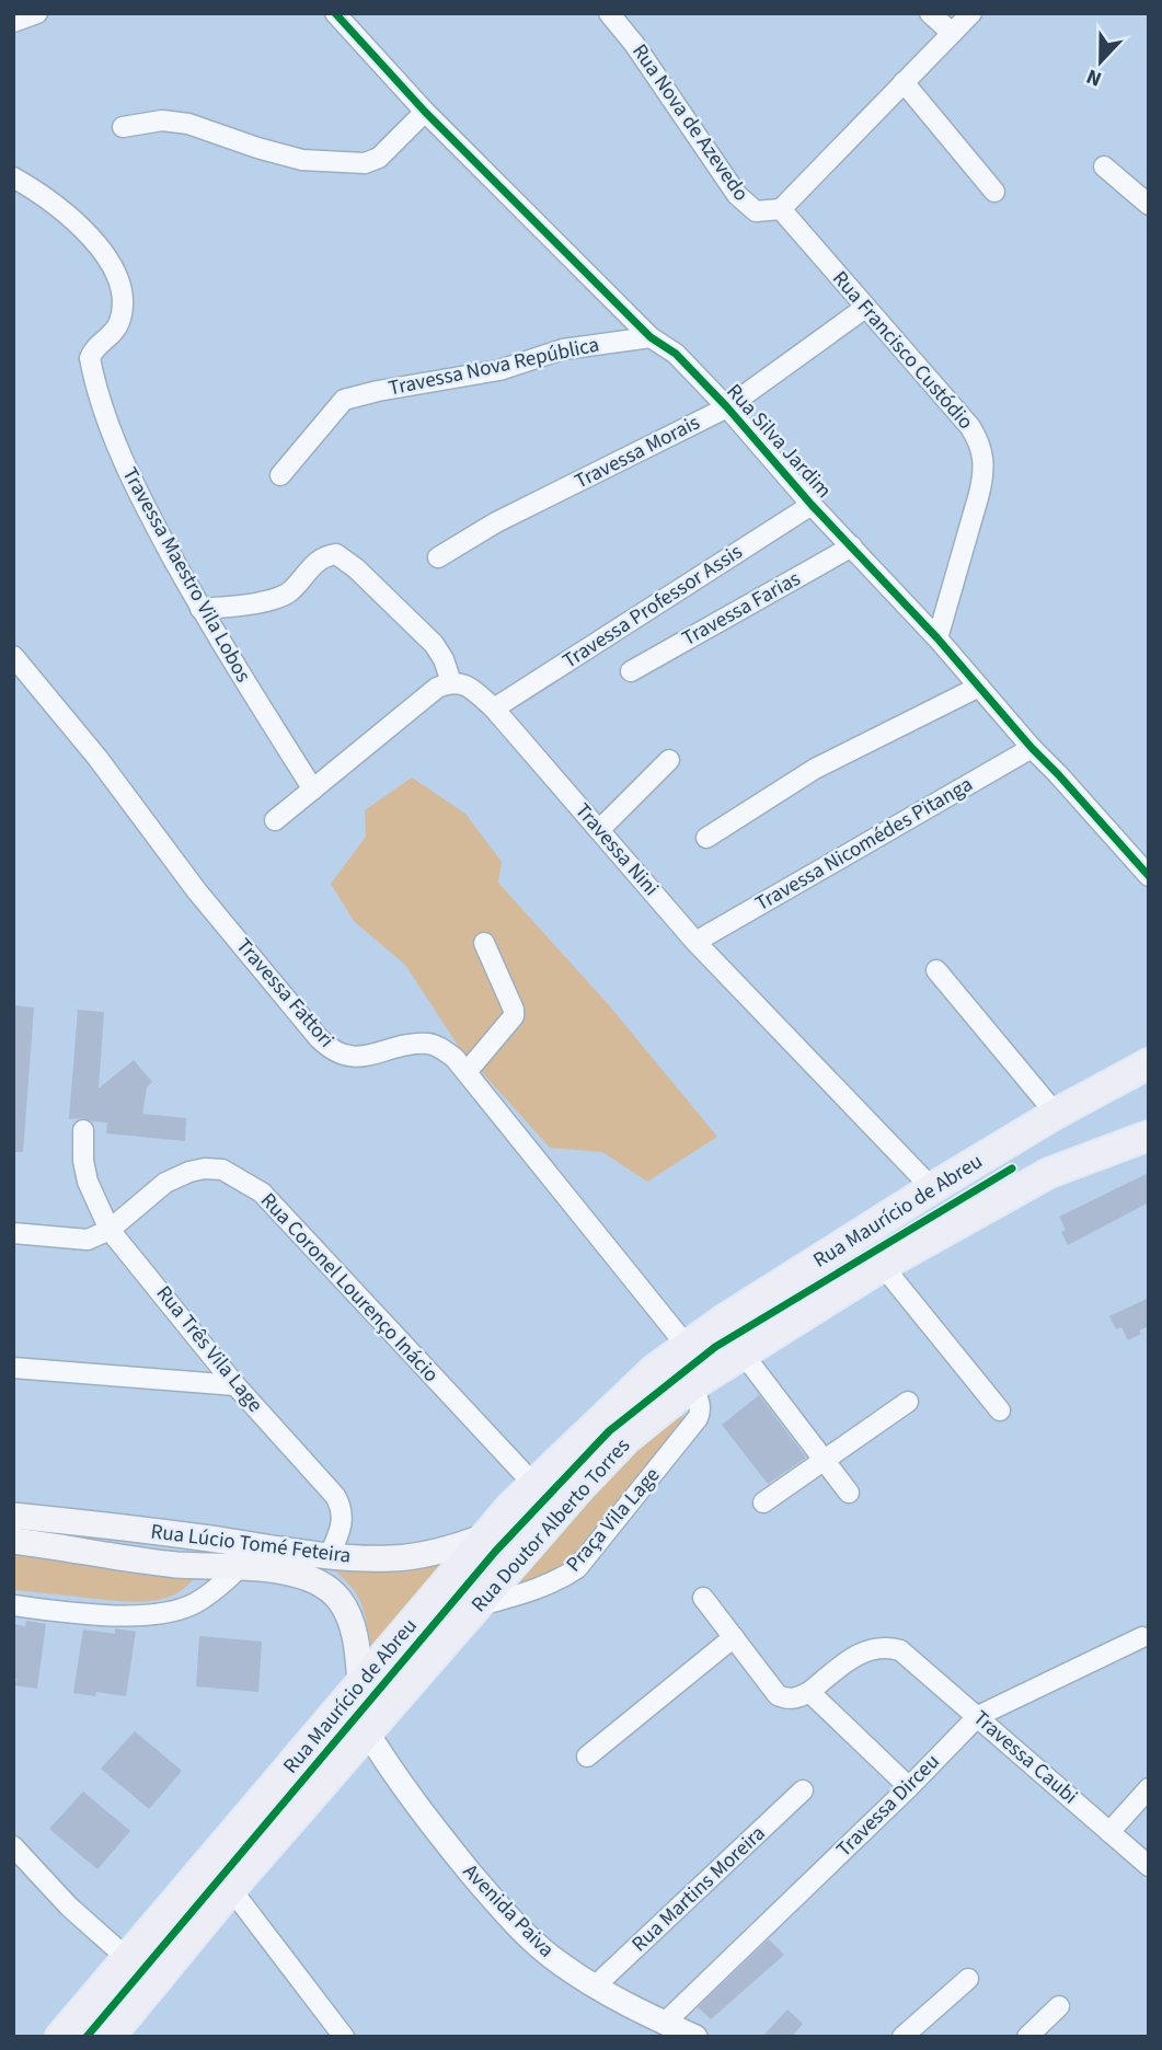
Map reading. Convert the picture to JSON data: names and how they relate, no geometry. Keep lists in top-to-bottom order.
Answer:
{
  "streets": {
    "main road": ["Rua Maurício de Abreu", "Rua Doutor Alberto Torres", "Rua Lúcio Tomé Feteira"],
    "street": [
      "Rua Nova de Azevedo",
      "Rua Francisco Custódio",
      "Travessa Nova República",
      "Rua Silva Jardim",
      "Travessa Morais",
      "Travessa Maestro Vila Lobos",
      "Travessa Professor Assis",
      "Travessa Farias",
      "Travessa Nicomédes Pitanga",
      "Travessa Nini",
      "Travessa Fattori",
      "Rua Coronel Lourenço Inácio",
      "Rua Três Vila Lage",
      "Praça Vila Lage",
      "Travessa Caubi",
      "Travessa Dirceu",
      "Rua Martins Moreira",
      "Avenida Paiva"
    ]
  },
  "crossings": [
    ["Rua Nova de Azevedo", "Rua Francisco Custódio"],
    ["Rua Francisco Custódio", "Rua Silva Jardim"],
    ["Rua Francisco Custódio", "Travessa Morais"],
    ["Travessa Nova República", "Rua Silva Jardim"],
    ["Rua Silva Jardim", "Travessa Morais"],
    ["Rua Silva Jardim", "Travessa Professor Assis"],
    ["Rua Silva Jardim", "Travessa Farias"],
    ["Rua Silva Jardim", "Travessa Nicomédes Pitanga"],
    ["Travessa Professor Assis", "Travessa Nini"],
    ["Travessa Nicomédes Pitanga", "Travessa Nini"],
    ["Travessa Nini", "Rua Maurício de Abreu"],
    ["Travessa Fattori", "Rua Maurício de Abreu"],
    ["Rua Maurício de Abreu", "Rua Coronel Lourenço Inácio"],
    ["Rua Maurício de Abreu", "Rua Lúcio Tomé Feteira"],
    ["Rua Coronel Lourenço Inácio", "Rua Três Vila Lage"],
    ["Rua Três Vila Lage", "Rua Lúcio Tomé Feteira"],
    ["Praça Vila Lage", "Rua Doutor Alberto Torres"],
    ["Rua Doutor Alberto Torres", "Avenida Paiva"],
    ["Travessa Caubi", "Travessa Dirceu"],
    ["Travessa Dirceu", "Avenida Paiva"],
    ["Rua Martins Moreira", "Avenida Paiva"]
  ],
  "north": "bottom"
}
